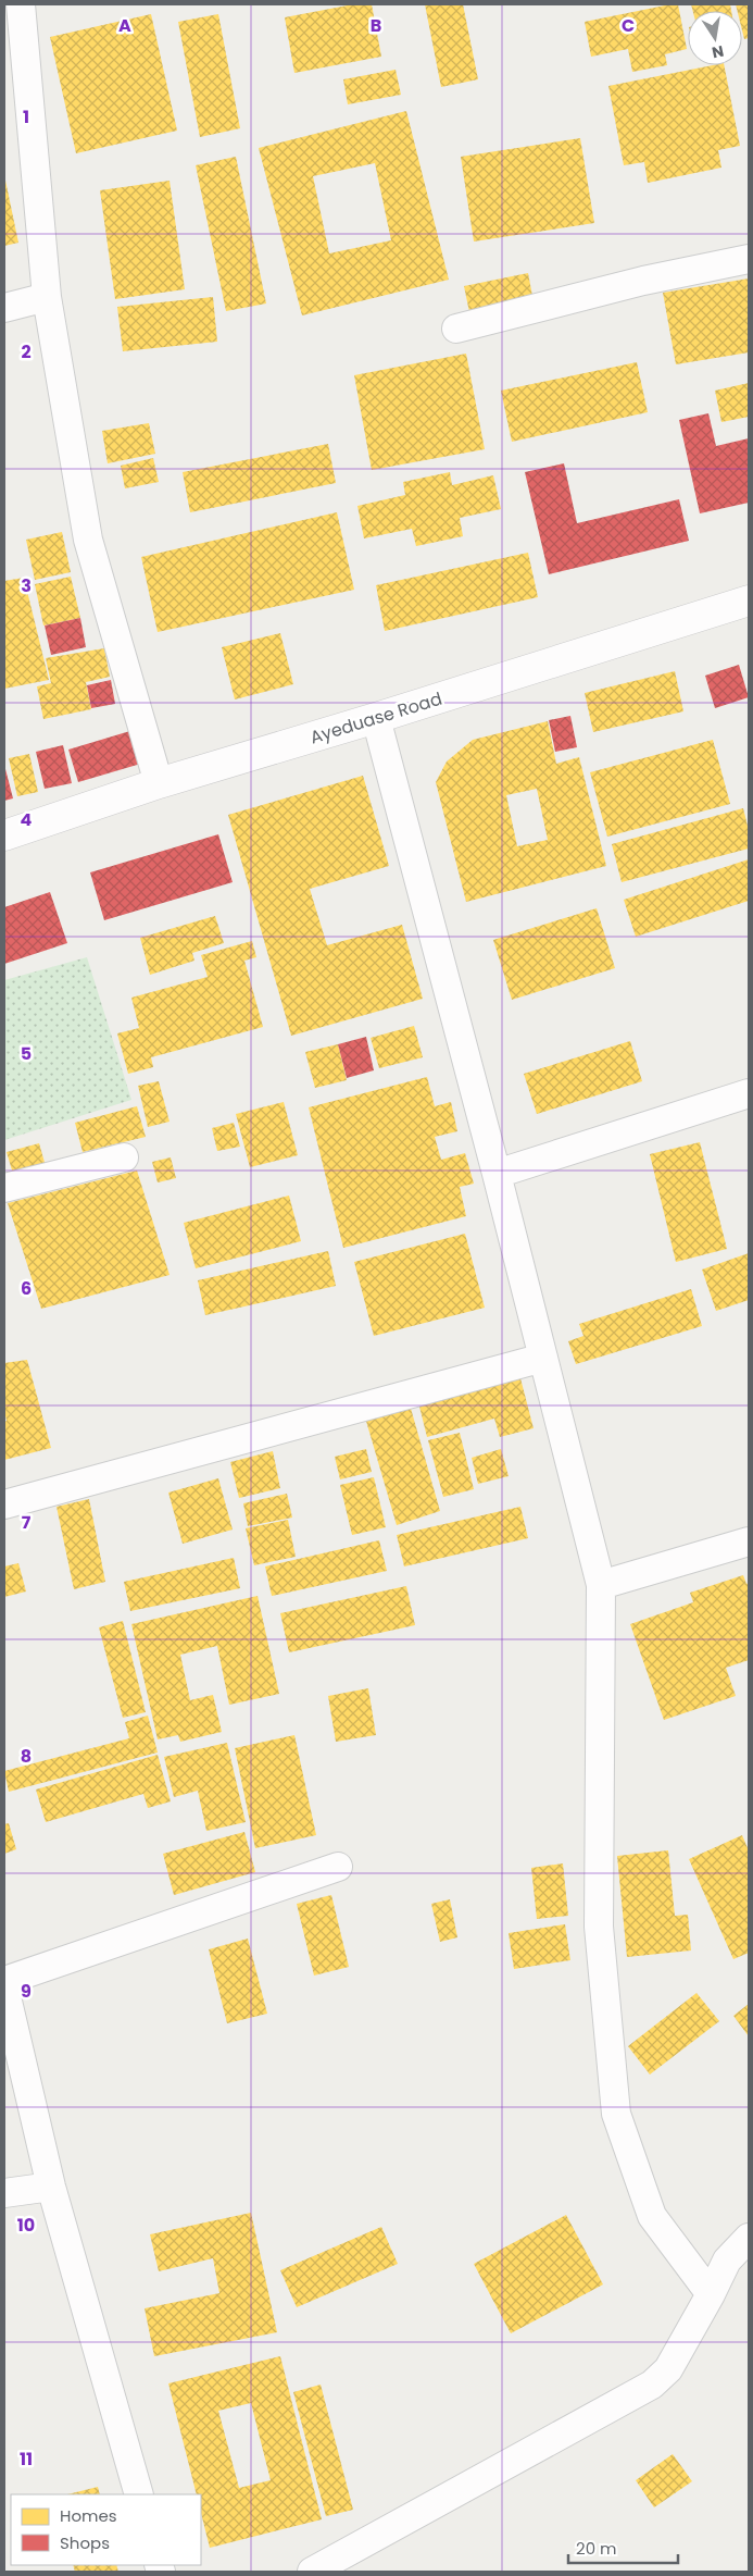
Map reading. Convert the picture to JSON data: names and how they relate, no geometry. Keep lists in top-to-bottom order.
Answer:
{
  "streets": {
    "street": ["Ayeduase Road"]
  },
  "legend": ["Homes", "Shops"],
  "scale_bar": "20 m",
  "north": "bottom",
  "grid": {
    "columns": ["A", "B", "C"],
    "rows": [
      "1",
      "2",
      "3",
      "4",
      "5",
      "6",
      "7",
      "8",
      "9",
      "10",
      "11"
    ]
  }
}
